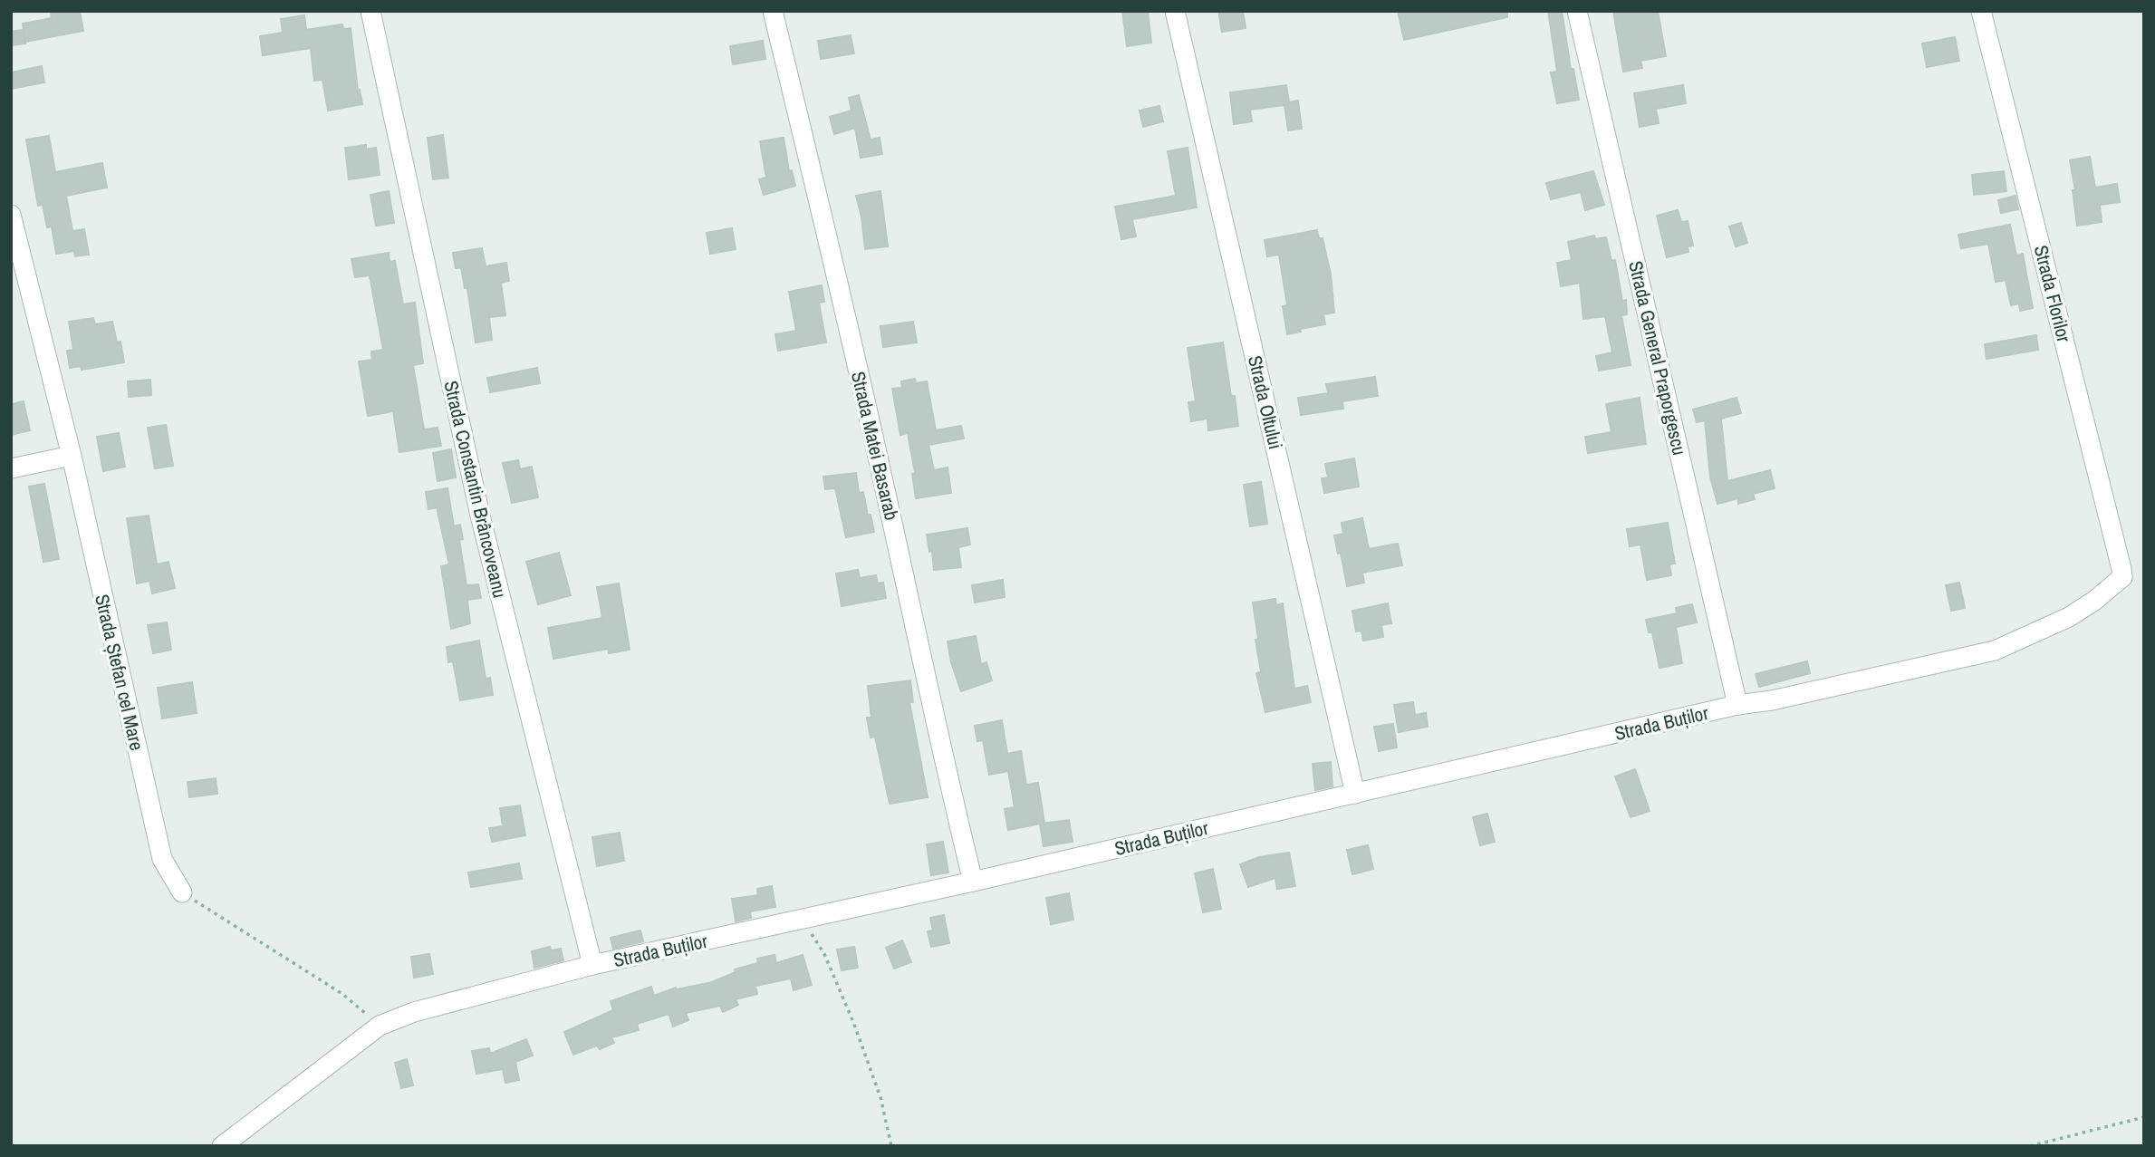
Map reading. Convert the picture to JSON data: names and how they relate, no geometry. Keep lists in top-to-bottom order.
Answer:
{
  "streets": {
    "street": [
      "Strada Florilor",
      "Strada General Praporgescu",
      "Strada Oltului",
      "Strada Matei Basarab",
      "Strada Constantin Brâncoveanu",
      "Strada Ștefan cel Mare",
      "Strada Buților"
    ]
  },
  "crossings": [
    ["Strada Florilor", "Strada Buților"],
    ["Strada General Praporgescu", "Strada Buților"],
    ["Strada Oltului", "Strada Buților"],
    ["Strada Matei Basarab", "Strada Buților"],
    ["Strada Constantin Brâncoveanu", "Strada Buților"]
  ]
}
